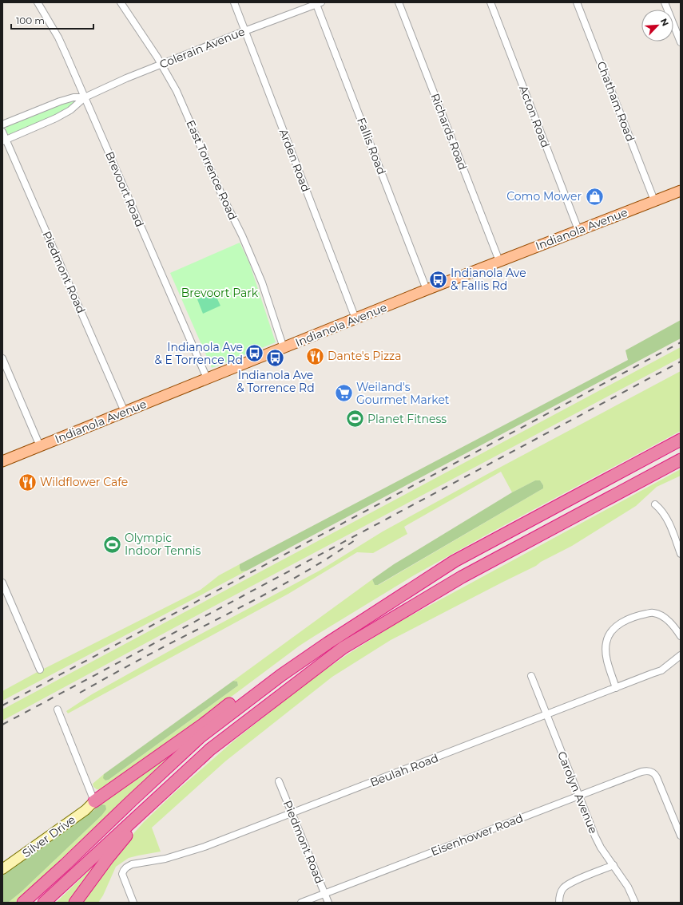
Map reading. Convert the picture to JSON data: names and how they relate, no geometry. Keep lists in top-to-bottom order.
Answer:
{
  "streets": {
    "main road": ["Indianola Avenue"],
    "street": [
      "Colerain Avenue",
      "Chatham Road",
      "Acton Road",
      "Richards Road",
      "Fallis Road",
      "Arden Road",
      "East Torrence Road",
      "Brevoort Road",
      "Piedmont Road",
      "Beulah Road",
      "Carolyn Avenue",
      "Eisenhower Road",
      "Silver Drive"
    ]
  },
  "crossings": [
    ["Colerain Avenue", "Fallis Road"],
    ["Colerain Avenue", "Arden Road"],
    ["Colerain Avenue", "East Torrence Road"],
    ["Colerain Avenue", "Brevoort Road"],
    ["Colerain Avenue", "Piedmont Road"],
    ["Chatham Road", "Indianola Avenue"],
    ["Acton Road", "Indianola Avenue"],
    ["Richards Road", "Indianola Avenue"],
    ["Fallis Road", "Indianola Avenue"],
    ["Arden Road", "Indianola Avenue"],
    ["East Torrence Road", "Indianola Avenue"],
    ["Brevoort Road", "Indianola Avenue"],
    ["Indianola Avenue", "Piedmont Road"],
    ["Piedmont Road", "Beulah Road"],
    ["Piedmont Road", "Eisenhower Road"],
    ["Beulah Road", "Carolyn Avenue"],
    ["Carolyn Avenue", "Eisenhower Road"]
  ],
  "parks": ["Brevoort Park"],
  "places": {
    "shop": ["Como Mower"],
    "bus stop": ["Indianola Ave & Fallis Rd", "Indianola Ave & E Torrence Rd", "Indianola Ave & Torrence Rd"],
    "restaurant": ["Dante's Pizza", "Wildflower Cafe"],
    "supermarket": ["Weiland's Gourmet Market"],
    "sports": ["Planet Fitness", "Olympic Indoor Tennis"]
  },
  "scale_bar": "100 m",
  "north": "top right"
}
